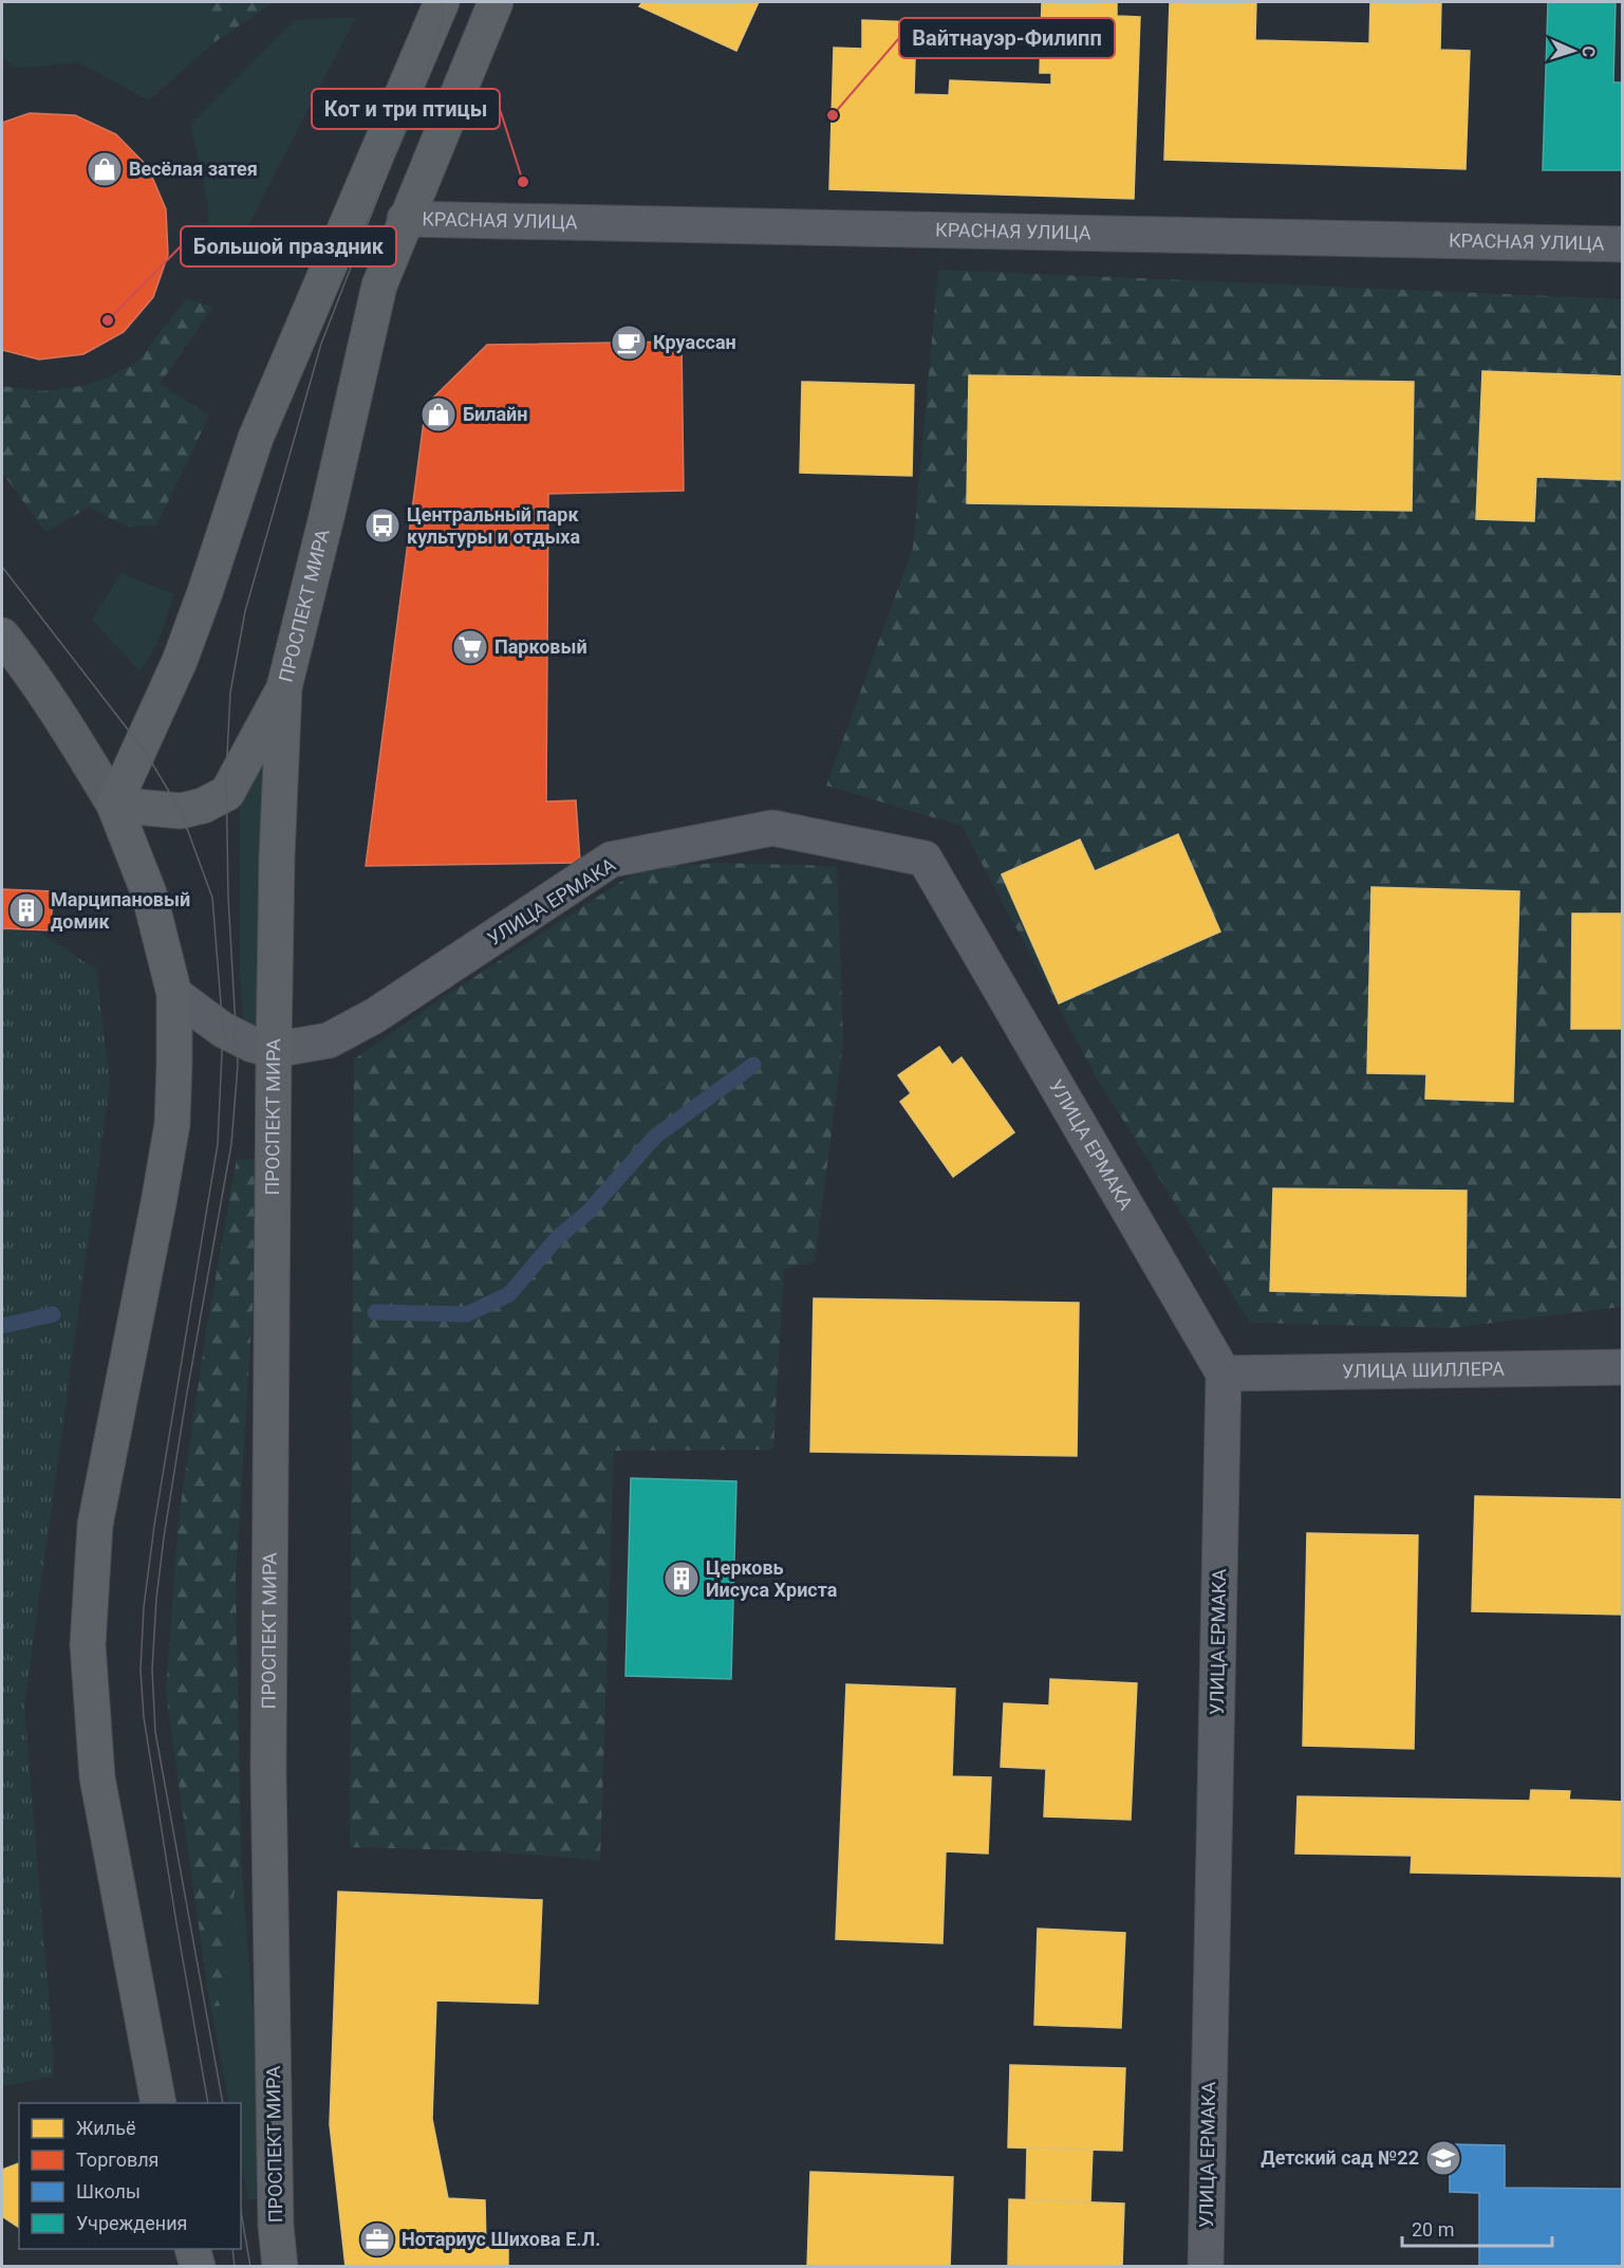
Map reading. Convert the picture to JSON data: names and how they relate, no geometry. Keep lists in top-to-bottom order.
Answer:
{
  "streets": {
    "main road": ["ПРОСПЕКТ МИРА"],
    "street": ["КРАСНАЯ УЛИЦА", "УЛИЦА ЕРМАКА", "УЛИЦА ШИЛЛЕРА"]
  },
  "crossings": [
    ["КРАСНАЯ УЛИЦА", "ПРОСПЕКТ МИРА"],
    ["ПРОСПЕКТ МИРА", "УЛИЦА ЕРМАКА"],
    ["УЛИЦА ЕРМАКА", "УЛИЦА ШИЛЛЕРА"]
  ],
  "places": {
    "other": ["Вайтнауэр-Филипп", "Кот и три птицы", "Большой праздник"],
    "shop": ["Весёлая затея", "Билайн"],
    "cafe": ["Круассан"],
    "bus stop": ["Центральный парк культуры и отдыха"],
    "supermarket": ["Парковый"],
    "building": ["Марципановый домик", "Церковь Иисуса Христа"],
    "school or university": ["Детский сад №22"],
    "office": ["Нотариус Шихова Е.Л."]
  },
  "legend": [
    "Жильё",
    "Торговля",
    "Школы",
    "Учреждения"
  ],
  "scale_bar": "20 m",
  "north": "right"
}
